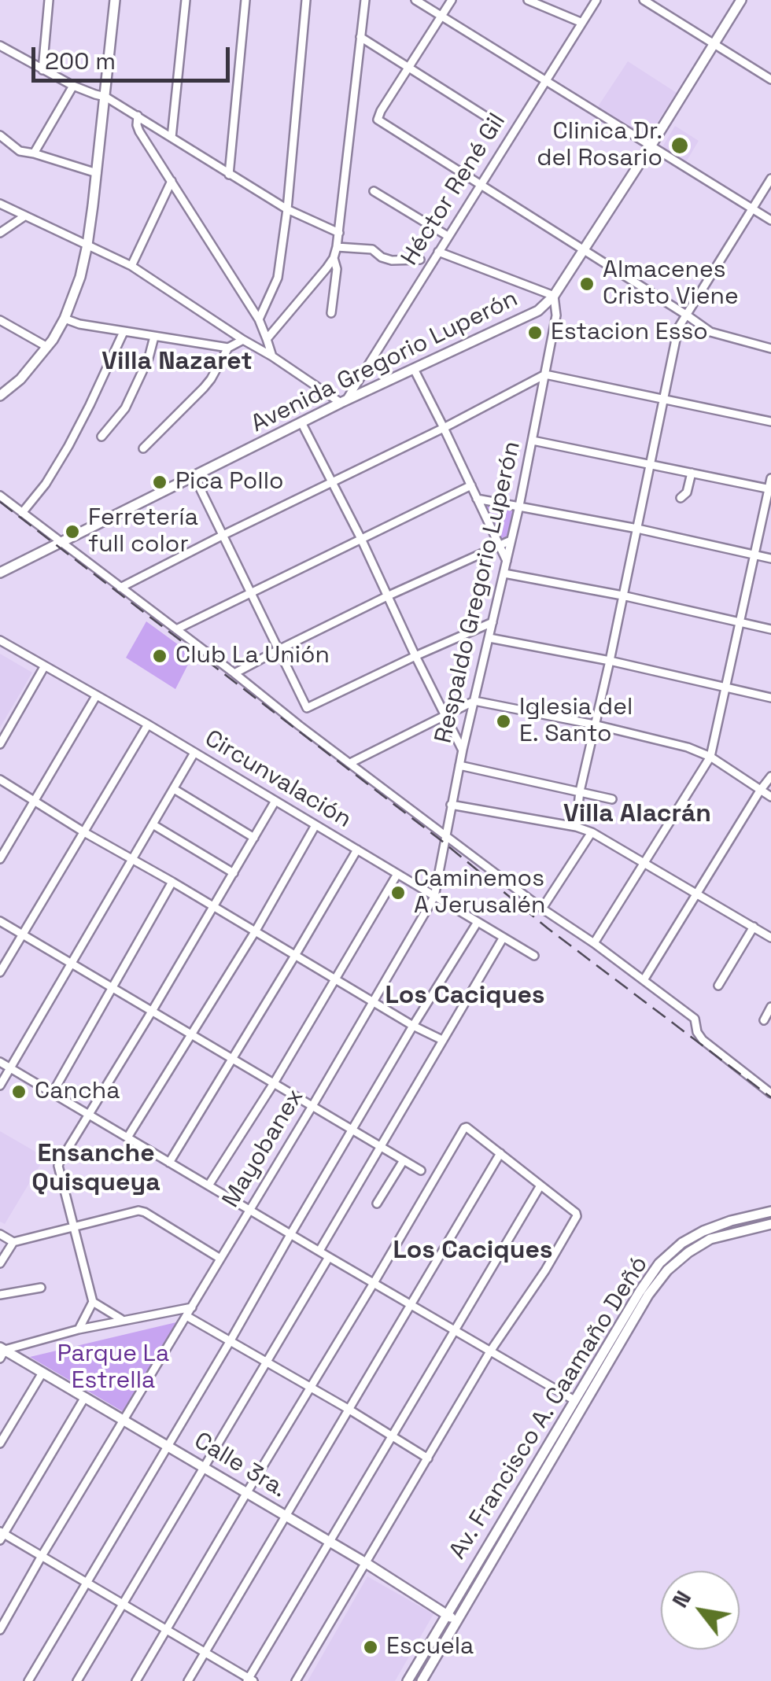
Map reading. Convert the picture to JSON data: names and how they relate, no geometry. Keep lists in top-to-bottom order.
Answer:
{
  "streets": {
    "main road": ["Avenida Gregorio Luperón", "Av. Francisco A. Caamaño Deñó", "Calle 3ra."],
    "street": [
      "Héctor René Gil",
      "Respaldo Gregorio Luperón",
      "Circunvalación",
      "Mayobanex"
    ]
  },
  "crossings": [
    ["Héctor René Gil", "Avenida Gregorio Luperón"],
    ["Avenida Gregorio Luperón", "Respaldo Gregorio Luperón"],
    ["Respaldo Gregorio Luperón", "Circunvalación"],
    ["Respaldo Gregorio Luperón", "Mayobanex"],
    ["Circunvalación", "Mayobanex"],
    ["Mayobanex", "Calle 3ra."],
    ["Av. Francisco A. Caamaño Deñó", "Calle 3ra."]
  ],
  "districts": [
    "Villa Nazaret",
    "Villa Alacrán",
    "Los Caciques",
    "Ensanche Quisqueya",
    "Los Caciques"
  ],
  "parks": ["Parque La Estrella"],
  "places": [
    "Clinica Dr. del Rosario",
    "Almacenes Cristo Viene",
    "Estacion Esso",
    "Pica Pollo",
    "Ferretería full color",
    "Club La Unión",
    "Iglesia del E. Santo",
    "Caminemos A Jerusalén",
    "Cancha",
    "Escuela"
  ],
  "scale_bar": "200 m",
  "north": "top left"
}
